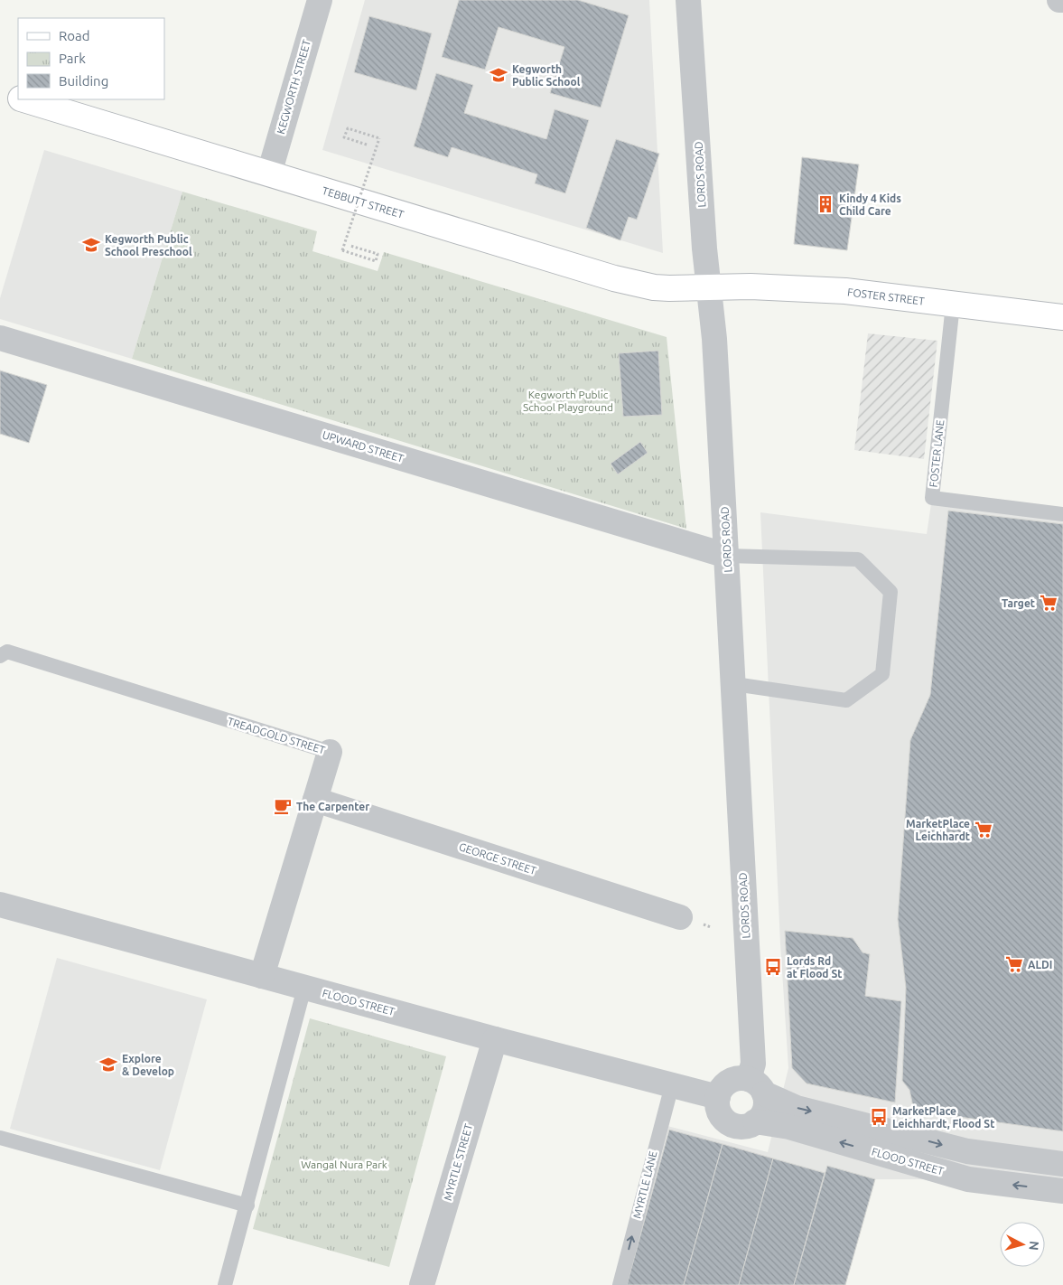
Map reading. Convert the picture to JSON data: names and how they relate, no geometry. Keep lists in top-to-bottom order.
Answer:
{
  "streets": {
    "main road": ["TEBBUTT STREET", "FOSTER STREET"],
    "street": [
      "KEGWORTH STREET",
      "LORDS ROAD",
      "UPWARD STREET",
      "TREADGOLD STREET",
      "GEORGE STREET",
      "FLOOD STREET",
      "MYRTLE STREET"
    ],
    "lane": ["FOSTER LANE", "MYRTLE LANE"]
  },
  "crossings": [
    ["KEGWORTH STREET", "TEBBUTT STREET"],
    ["LORDS ROAD", "TEBBUTT STREET"],
    ["LORDS ROAD", "FOSTER STREET"],
    ["LORDS ROAD", "UPWARD STREET"],
    ["LORDS ROAD", "FLOOD STREET"],
    ["TEBBUTT STREET", "FOSTER STREET"],
    ["FOSTER STREET", "FOSTER LANE"],
    ["TREADGOLD STREET", "GEORGE STREET"],
    ["TREADGOLD STREET", "FLOOD STREET"],
    ["FLOOD STREET", "MYRTLE STREET"],
    ["FLOOD STREET", "MYRTLE LANE"]
  ],
  "one_way": ["MYRTLE LANE"],
  "parks": ["Kegworth Public School Playground", "Wangal Nura Park"],
  "places": {
    "school or university": ["Kegworth Public School", "Kegworth Public School Preschool", "Explore & Develop"],
    "building": ["Kindy 4 Kids Child Care"],
    "supermarket": ["Target", "MarketPlace Leichhardt", "ALDI"],
    "cafe": ["The Carpenter"],
    "bus stop": ["Lords Rd at Flood St", "MarketPlace Leichhardt, Flood St"]
  },
  "legend": ["Road", "Park", "Building"],
  "north": "right"
}
